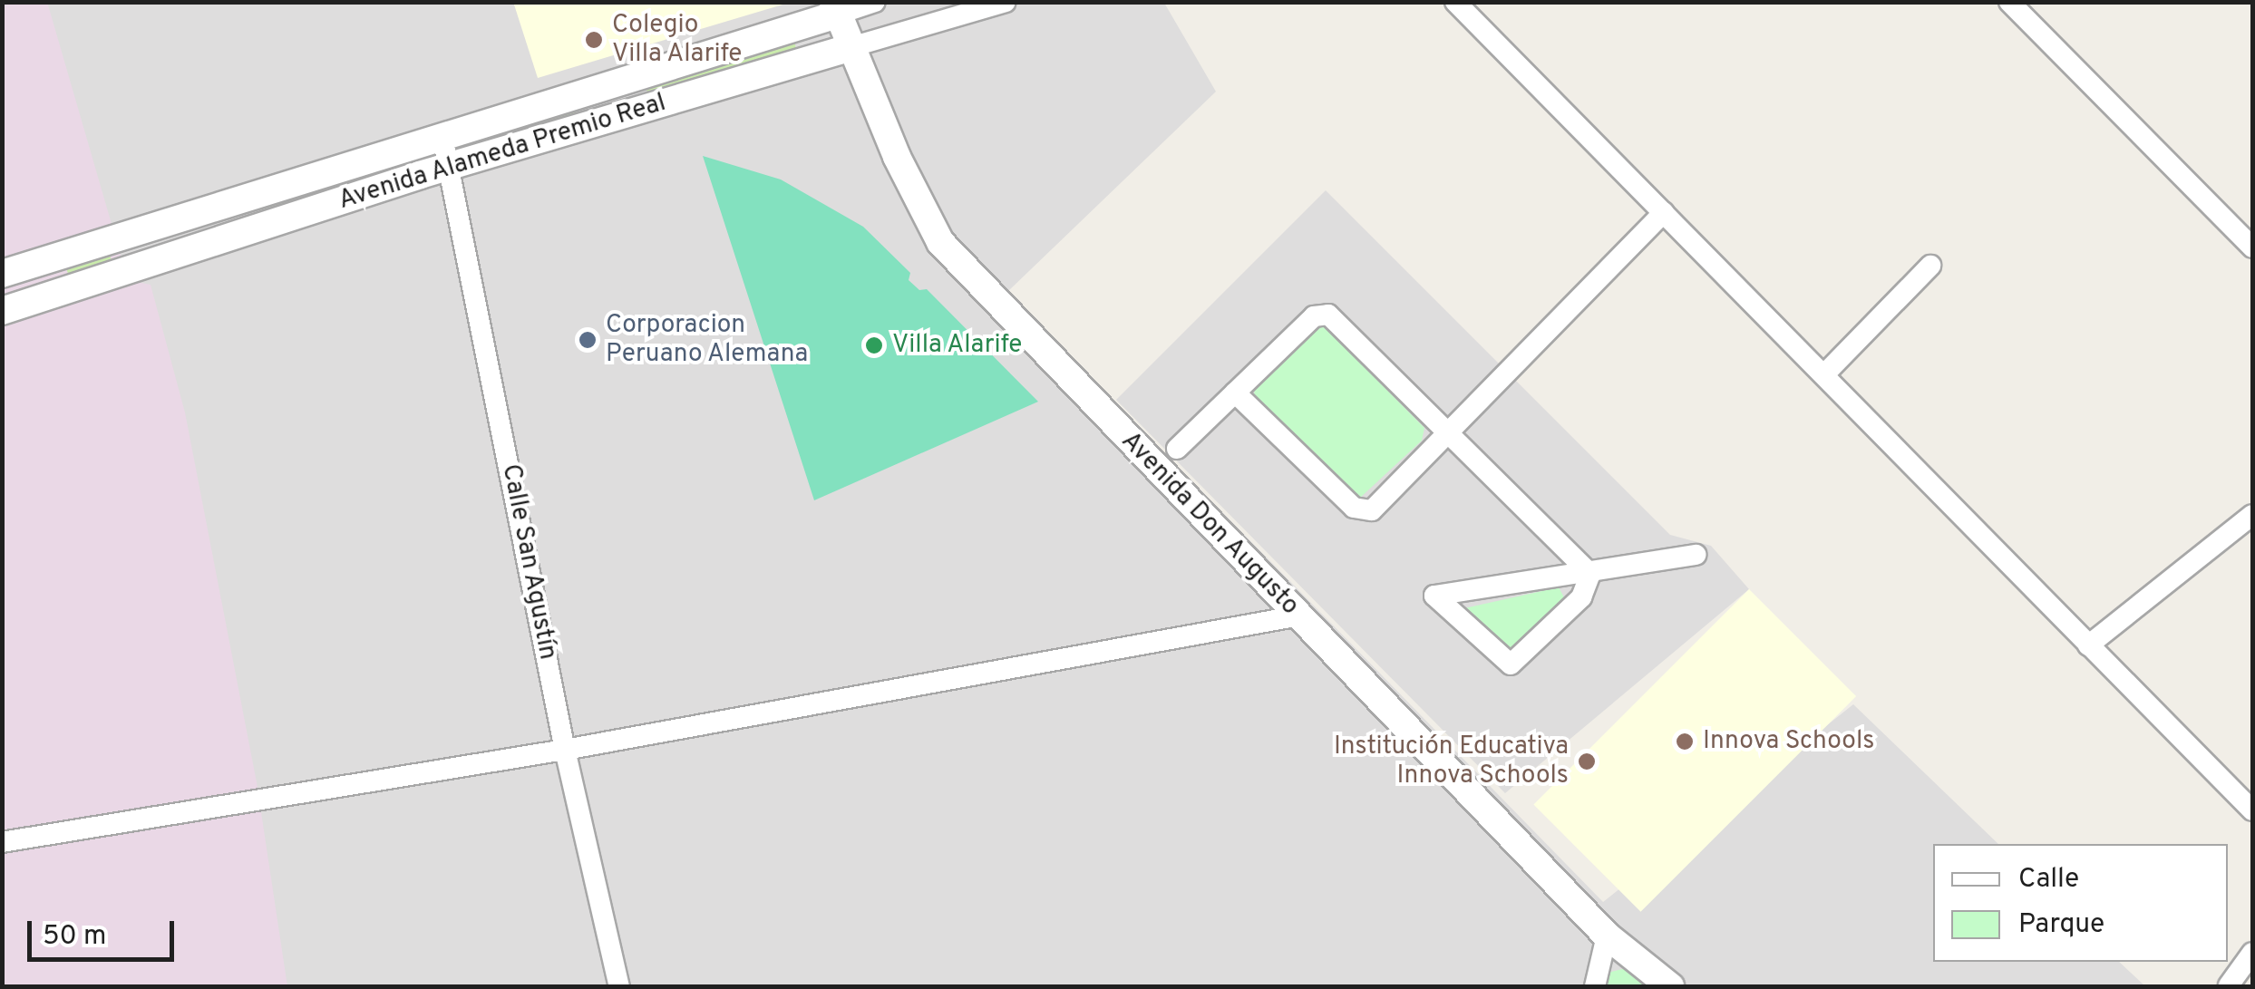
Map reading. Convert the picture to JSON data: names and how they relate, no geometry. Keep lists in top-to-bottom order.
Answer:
{
  "streets": {
    "street": ["Avenida Alameda Premio Real", "Avenida Don Augusto", "Calle San Agustín"]
  },
  "crossings": [
    ["Avenida Alameda Premio Real", "Avenida Don Augusto"],
    ["Avenida Alameda Premio Real", "Calle San Agustín"]
  ],
  "places": [
    "Colegio Villa Alarife",
    "Corporacion Peruano Alemana",
    "Villa Alarife",
    "Innova Schools",
    "Institución Educativa Innova Schools"
  ],
  "legend": ["Calle", "Parque"],
  "scale_bar": "50 m"
}
